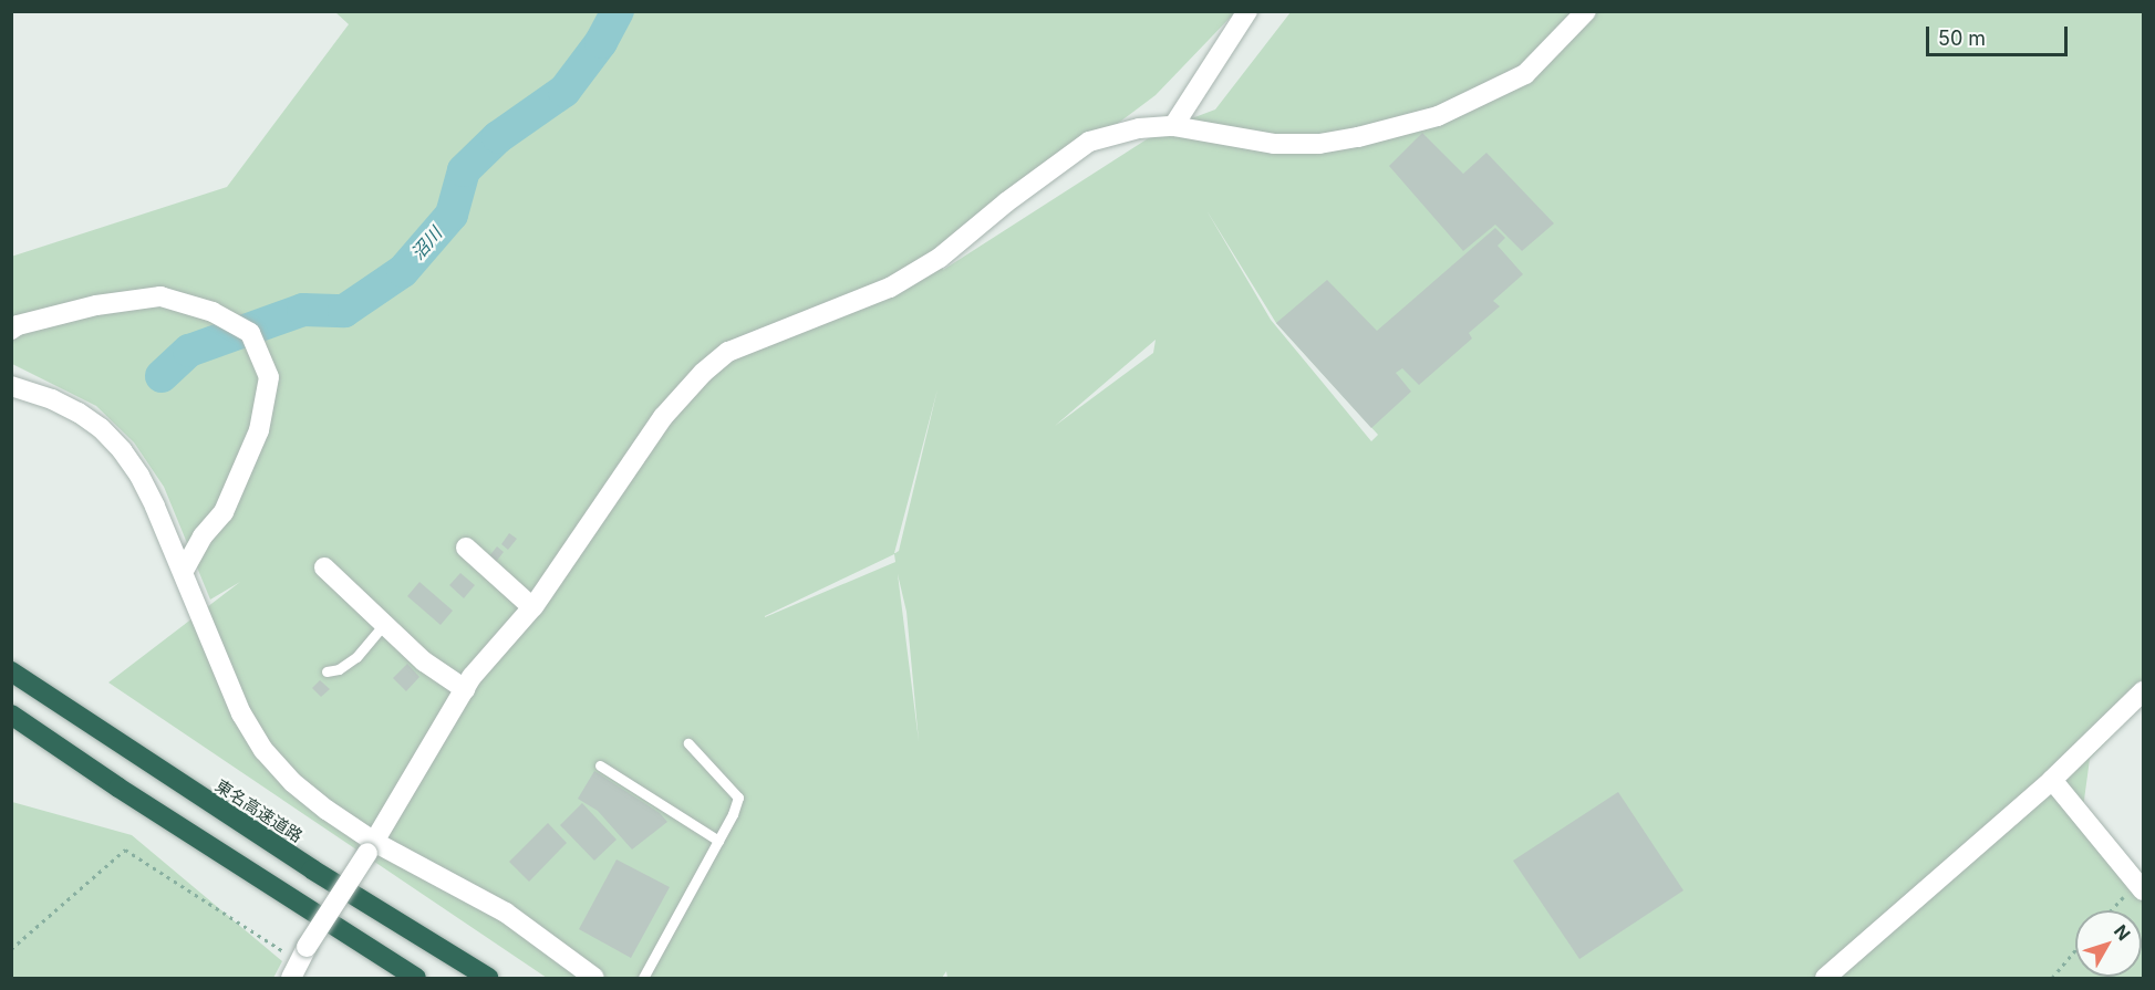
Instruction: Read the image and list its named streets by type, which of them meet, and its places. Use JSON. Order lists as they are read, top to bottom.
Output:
{
  "streets": {
    "highway": ["東名高速道路"]
  },
  "water": ["沼川"],
  "scale_bar": "50 m",
  "north": "top right"
}
